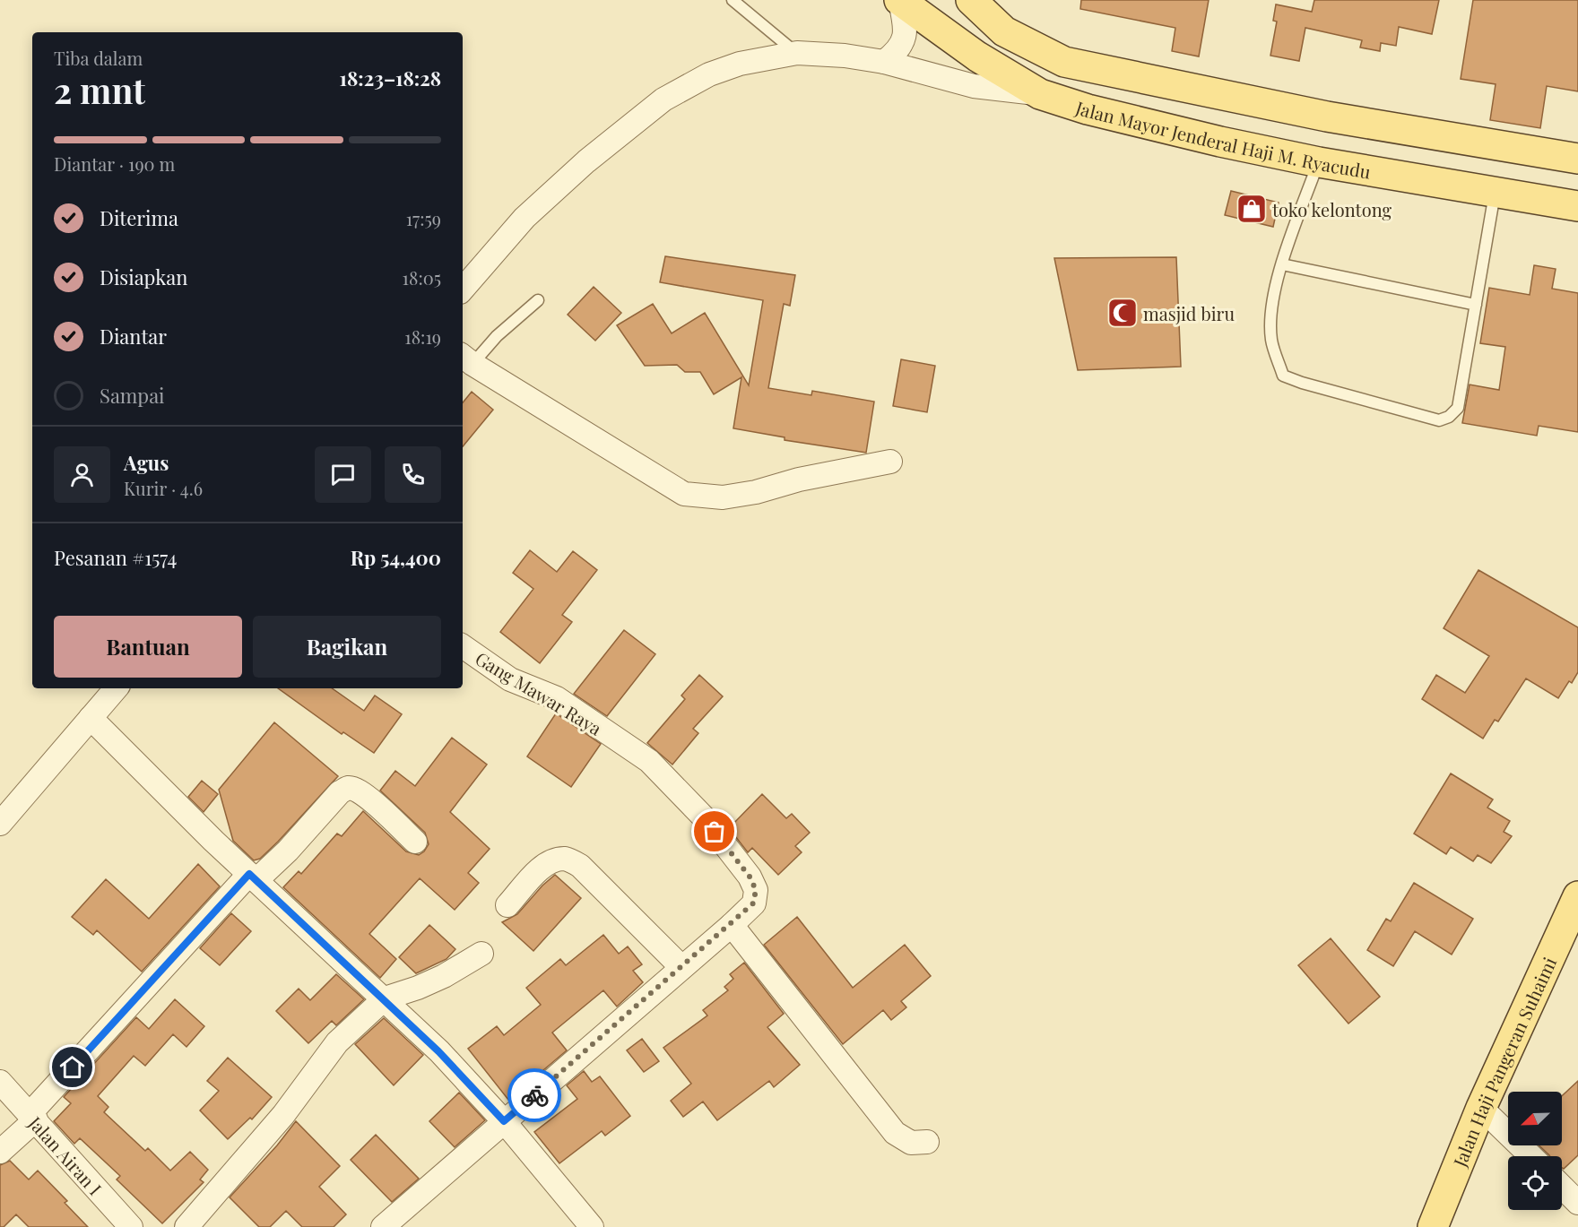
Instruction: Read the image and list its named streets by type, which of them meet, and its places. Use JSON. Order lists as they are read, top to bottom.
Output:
{
  "streets": {
    "main road": ["Jalan Mayor Jenderal Haji M. Ryacudu", "Jalan Haji Pangeran Suhaimi"],
    "street": ["Gang Mawar Raya", "Jalan Airan I"]
  },
  "places": {
    "shop": ["toko kelontong"],
    "mosque": ["masjid biru"]
  },
  "north": "bottom left",
  "page": {
    "heading": ["2 mnt", "Tiba dalam", "18:23–18:28"],
    "panel": [
      "Agus",
      "Kurir · 4.6",
      "Pesanan #1574",
      "Rp 54,400"
    ],
    "bar": "Diantar · 190 m",
    "list": [
      ["Diterima", "17:59"],
      ["Disiapkan", "18:05"],
      ["Diantar", "18:19"],
      "Sampai"
    ],
    "buttons": ["Bantuan", "Bagikan"]
  }
}
